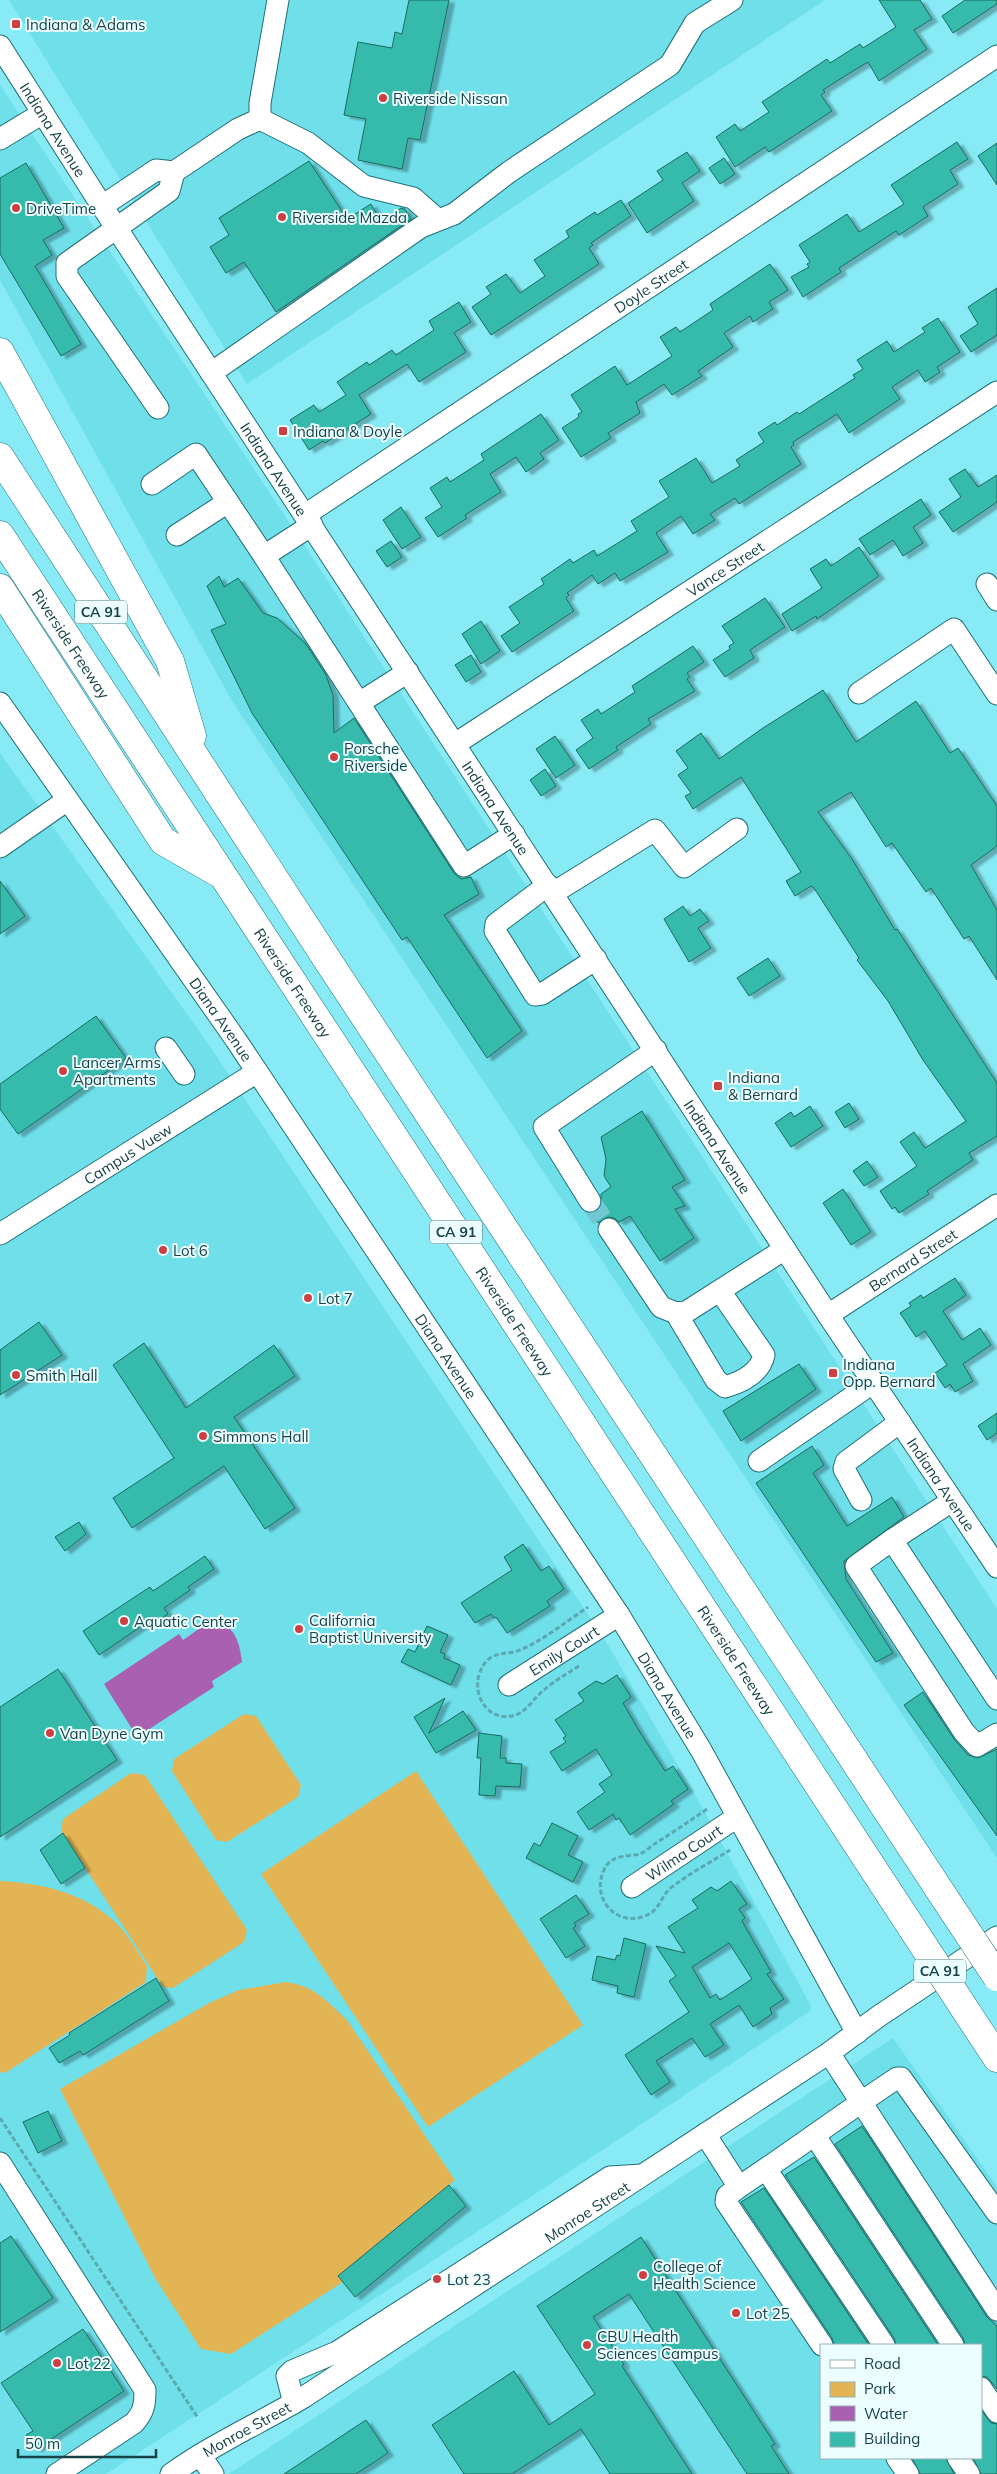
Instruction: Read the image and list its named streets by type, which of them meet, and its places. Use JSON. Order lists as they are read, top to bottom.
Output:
{
  "streets": {
    "highway": ["CA 91", "Riverside Freeway"],
    "street": [
      "Indiana Avenue",
      "Doyle Street",
      "Vance Street",
      "Diana Avenue",
      "Campus Vuew",
      "Bernard Street",
      "Emily Court",
      "Wilma Court",
      "Monroe Street"
    ]
  },
  "crossings": [
    ["Indiana Avenue", "Doyle Street"],
    ["Indiana Avenue", "Vance Street"],
    ["Indiana Avenue", "Bernard Street"],
    ["Diana Avenue", "Campus Vuew"],
    ["Diana Avenue", "Emily Court"],
    ["Diana Avenue", "Wilma Court"],
    ["Diana Avenue", "Monroe Street"]
  ],
  "places": {
    "transit": [
      "Indiana & Adams",
      "Indiana & Doyle",
      "Indiana & Bernard",
      "Indiana Opp. Bernard"
    ],
    "other": [
      "Riverside Nissan",
      "DriveTime",
      "Riverside Mazda",
      "Porsche Riverside",
      "Lancer Arms Apartments",
      "Lot 6",
      "Lot 7",
      "Smith Hall",
      "Simmons Hall",
      "Aquatic Center",
      "California Baptist University",
      "Van Dyne Gym",
      "College of Health Science",
      "Lot 23",
      "Lot 25",
      "CBU Health Sciences Campus",
      "Lot 22"
    ]
  },
  "legend": [
    "Road",
    "Park",
    "Water",
    "Building"
  ],
  "scale_bar": "50 m"
}
